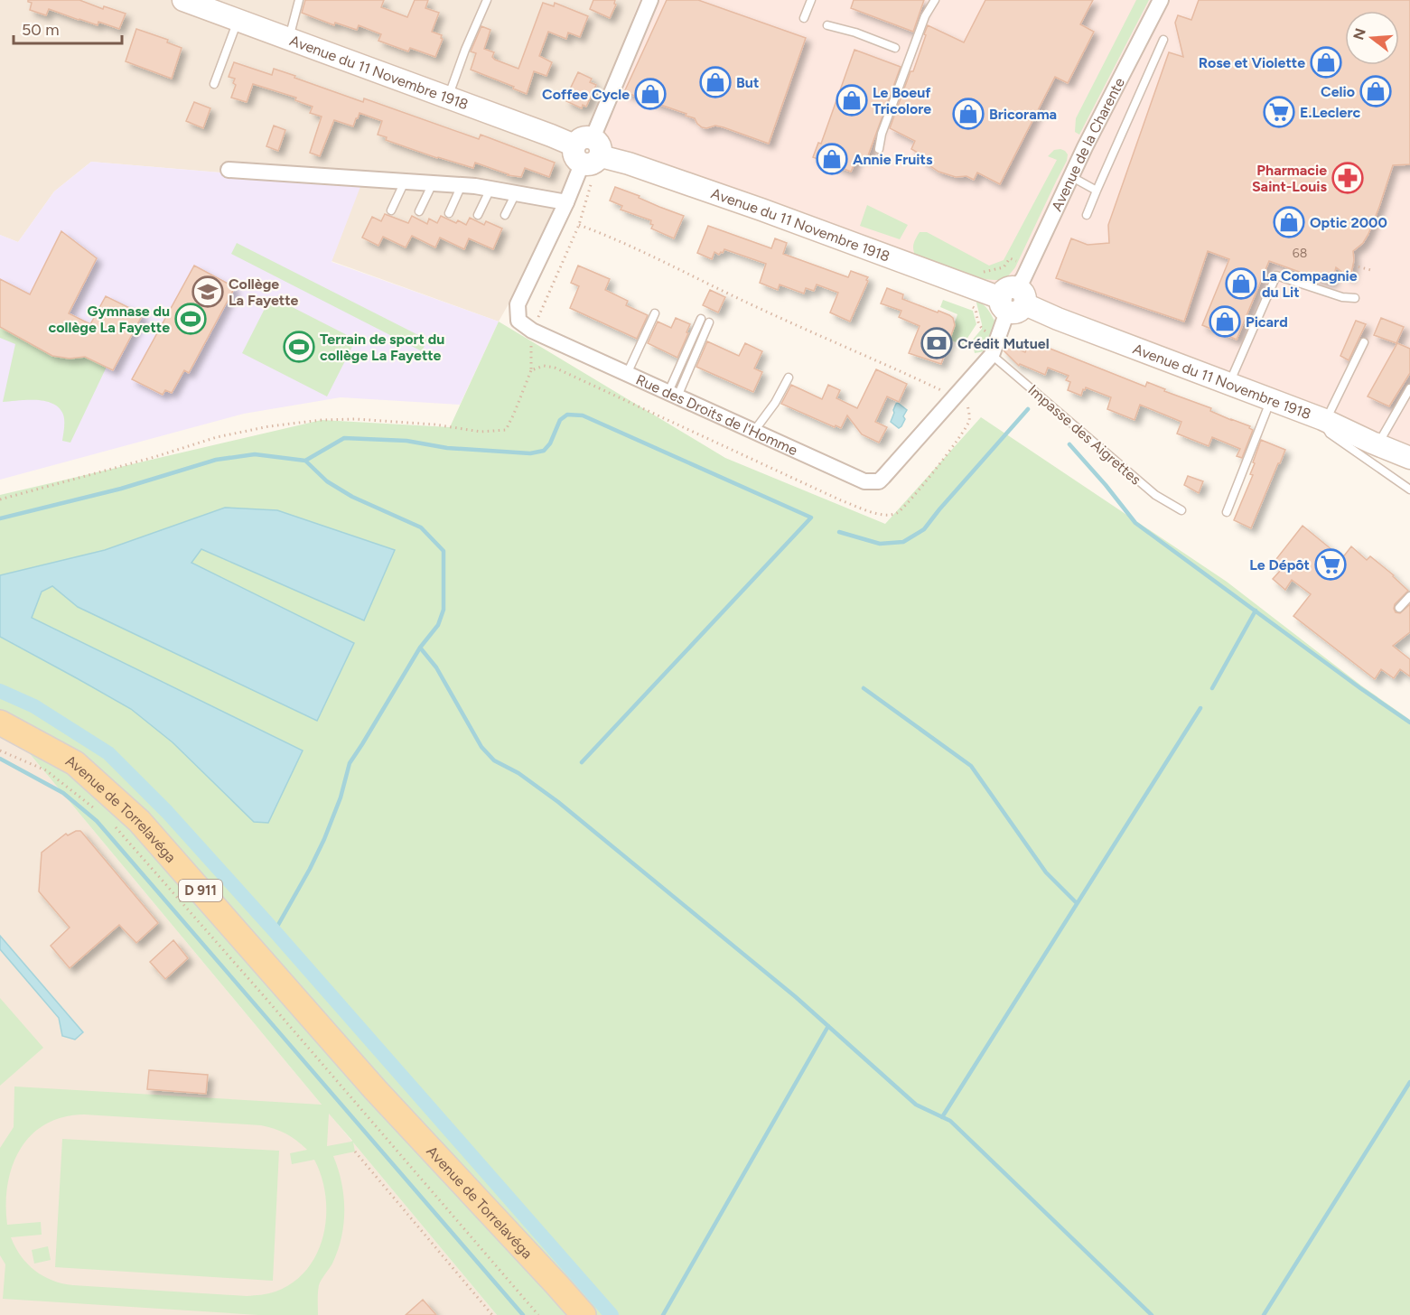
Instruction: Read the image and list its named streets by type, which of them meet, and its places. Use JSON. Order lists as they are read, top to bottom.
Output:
{
  "streets": {
    "main road": ["Avenue du 11 Novembre 1918", "Avenue de Torrelavéga", "D 911"],
    "street": ["Avenue de la Charente", "Rue des Droits de l'Homme"],
    "lane": ["Impasse des Aigrettes"]
  },
  "crossings": [
    ["Avenue du 11 Novembre 1918", "Avenue de la Charente"],
    ["Avenue du 11 Novembre 1918", "Rue des Droits de l'Homme"],
    ["Avenue de la Charente", "Rue des Droits de l'Homme"],
    ["Rue des Droits de l'Homme", "Impasse des Aigrettes"]
  ],
  "places": {
    "shop": [
      "Rose et Violette",
      "But",
      "Celio",
      "Coffee Cycle",
      "Le Boeuf Tricolore",
      "Bricorama",
      "Annie Fruits",
      "Optic 2000",
      "La Compagnie du Lit",
      "Picard"
    ],
    "supermarket": ["E.Leclerc", "Le Dépôt"],
    "pharmacy": ["Pharmacie Saint-Louis"],
    "school or university": ["Collège La Fayette"],
    "sports": ["Gymnase du collège La Fayette", "Terrain de sport du collège La Fayette"],
    "bank": ["Crédit Mutuel"]
  },
  "house_numbers": ["68"],
  "scale_bar": "50 m",
  "north": "left"
}
